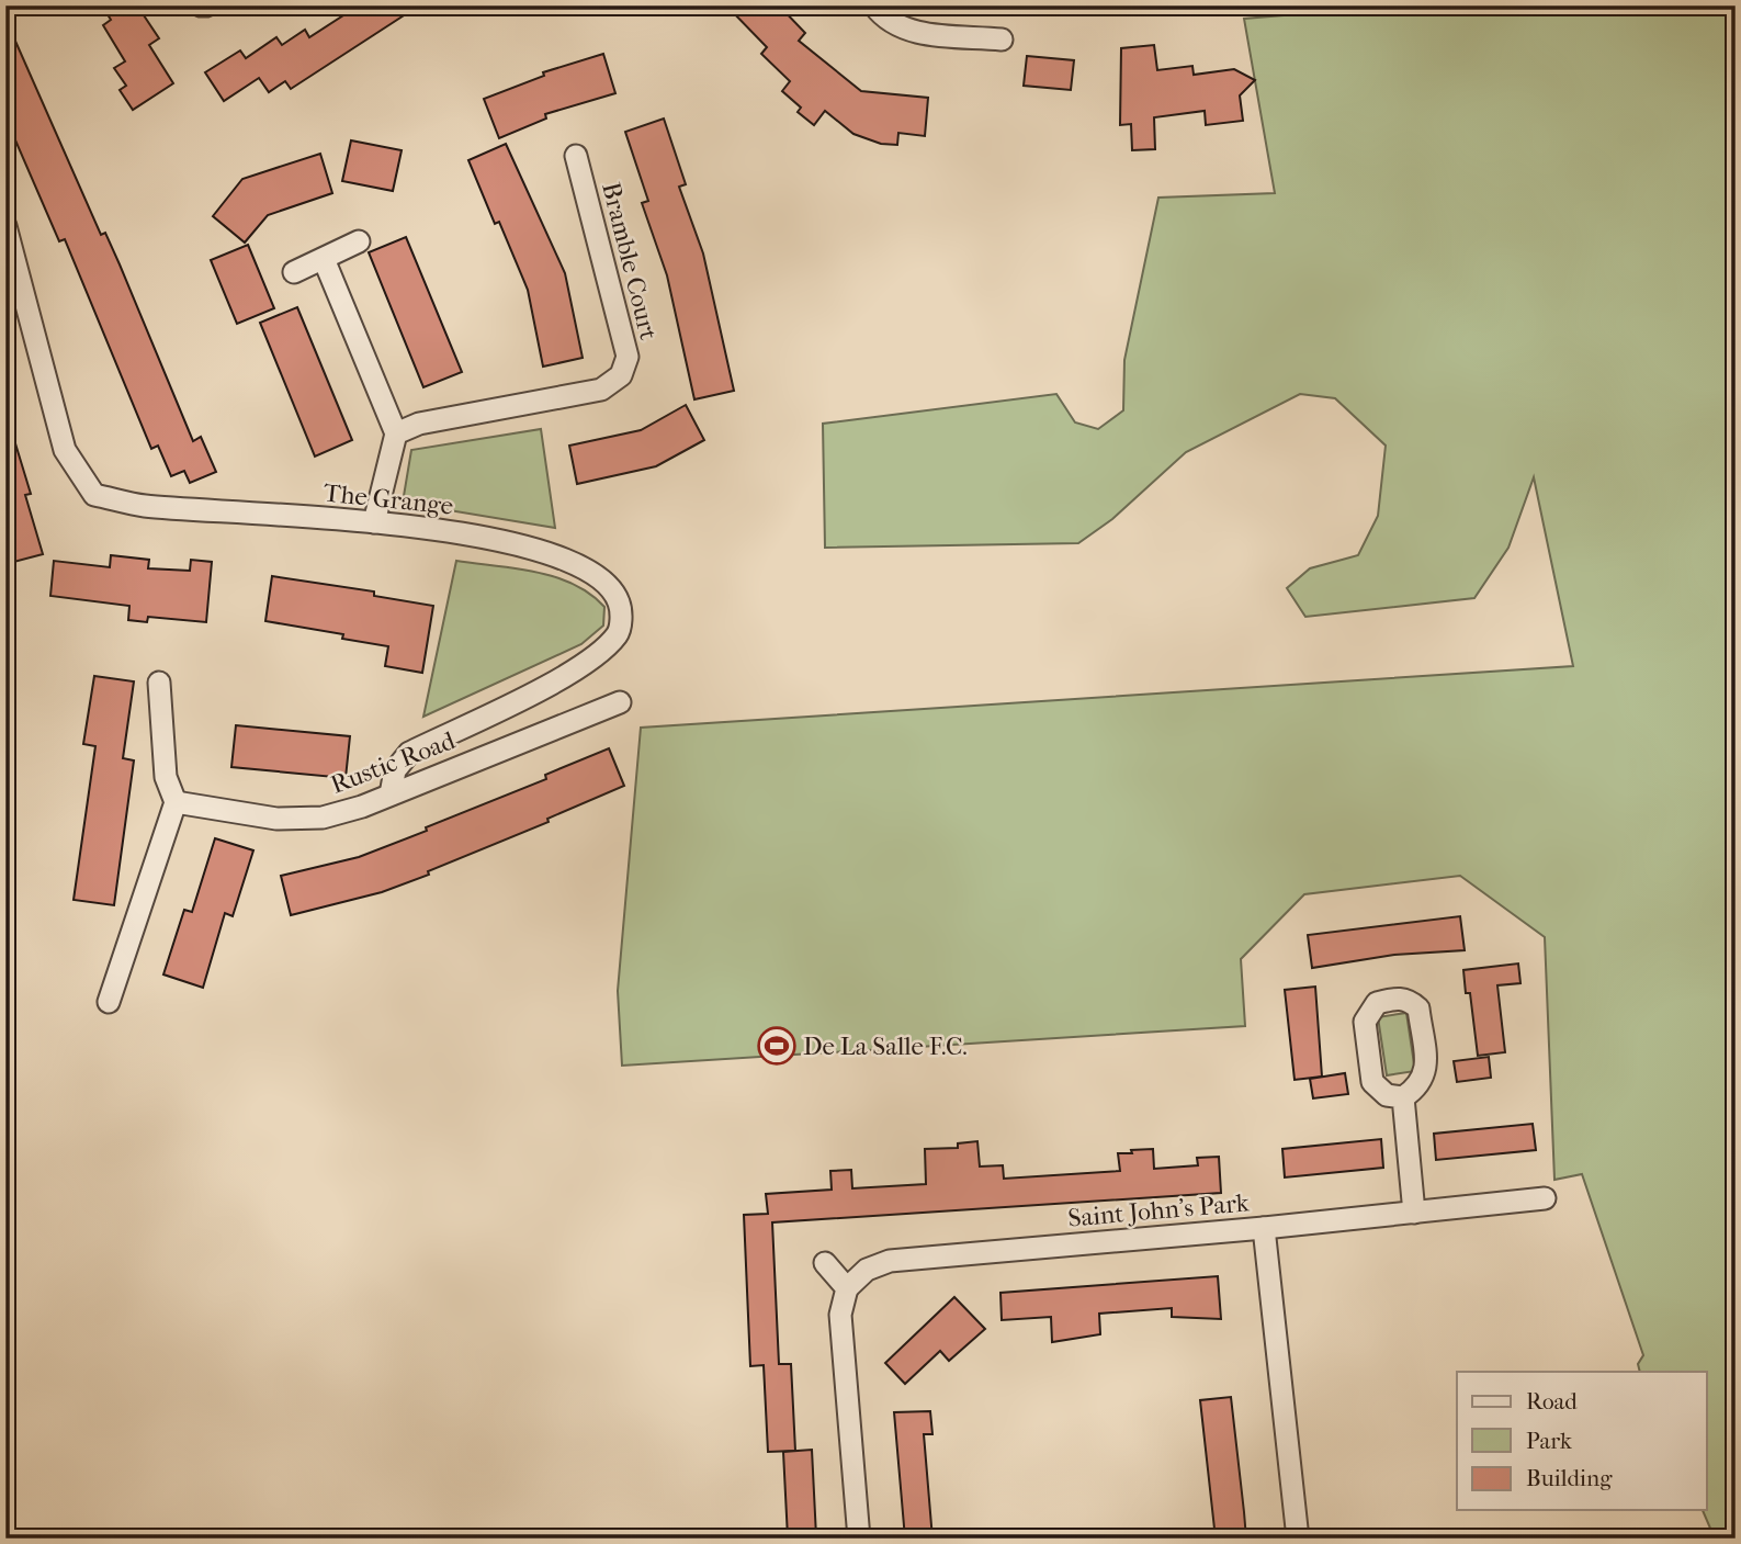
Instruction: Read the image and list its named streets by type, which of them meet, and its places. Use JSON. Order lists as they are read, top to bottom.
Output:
{
  "streets": {
    "street": [
      "Bramble Court",
      "The Grange",
      "Rustic Road",
      "Saint John's Park"
    ]
  },
  "crossings": [
    ["The Grange", "Rustic Road"]
  ],
  "places": {
    "sports": ["De La Salle F.C."]
  },
  "legend": ["Road", "Park", "Building"]
}
